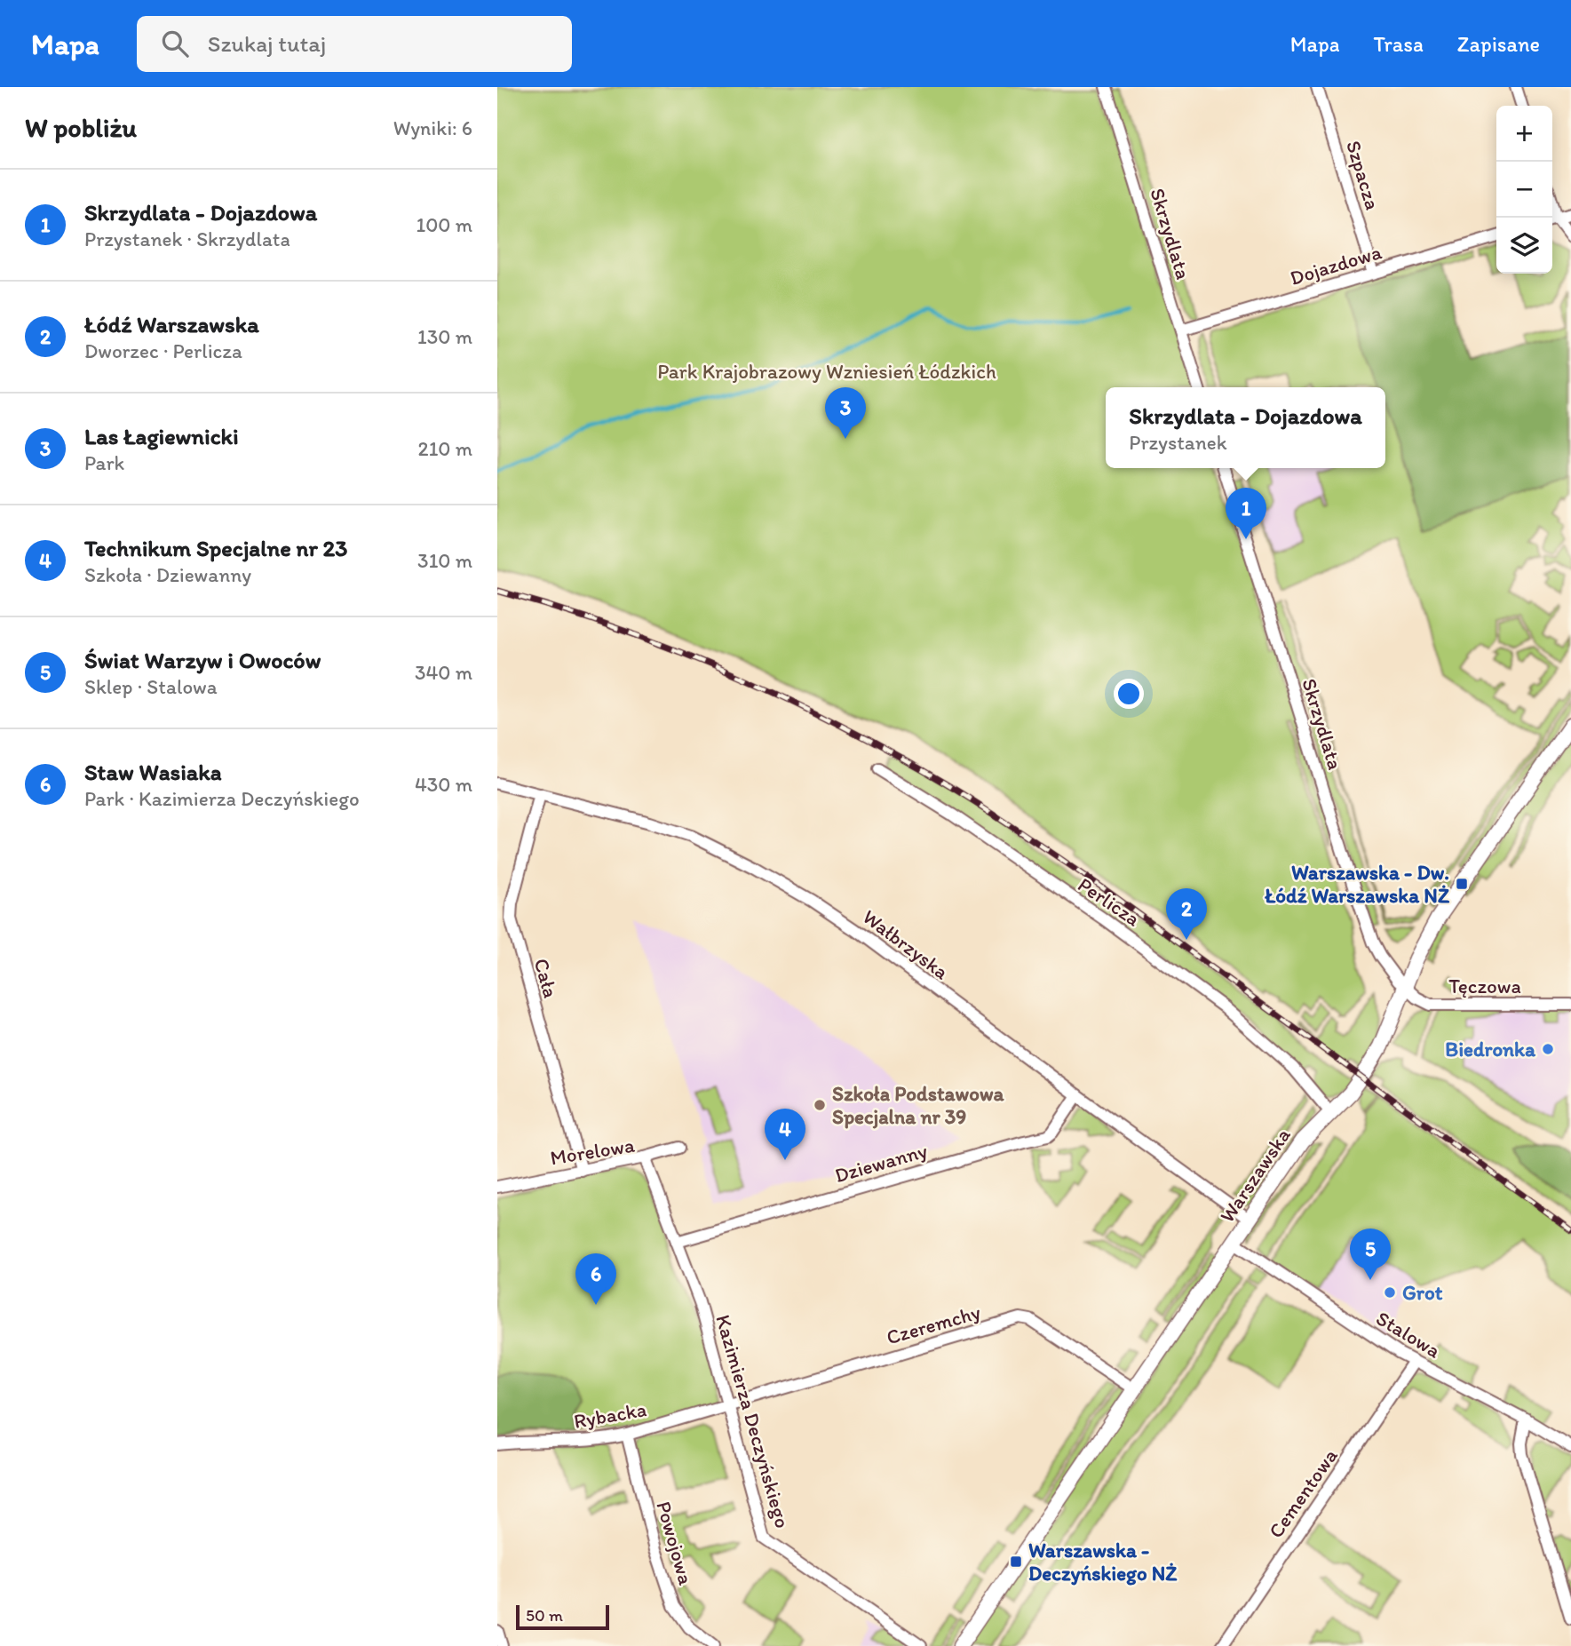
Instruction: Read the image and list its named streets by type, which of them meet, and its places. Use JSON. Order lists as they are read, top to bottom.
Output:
{
  "streets": {
    "street": [
      "Szpacza",
      "Skrzydlata",
      "Dojazdowa",
      "Perlicza",
      "Wałbrzyska",
      "Cała",
      "Tęczowa",
      "Morelowa",
      "Dziewanny",
      "Warszawska",
      "Czeremchy",
      "Stalowa",
      "Rybacka",
      "Kazimierza Deczyńskiego",
      "Cementowa",
      "Powojowa"
    ]
  },
  "crossings": [
    ["Szpacza", "Dojazdowa"],
    ["Skrzydlata", "Dojazdowa"],
    ["Skrzydlata", "Tęczowa"],
    ["Skrzydlata", "Warszawska"],
    ["Perlicza", "Warszawska"],
    ["Wałbrzyska", "Cała"],
    ["Wałbrzyska", "Dziewanny"],
    ["Wałbrzyska", "Warszawska"],
    ["Cała", "Morelowa"],
    ["Tęczowa", "Warszawska"],
    ["Morelowa", "Dziewanny"],
    ["Morelowa", "Kazimierza Deczyńskiego"],
    ["Dziewanny", "Kazimierza Deczyńskiego"],
    ["Warszawska", "Czeremchy"],
    ["Warszawska", "Stalowa"],
    ["Czeremchy", "Rybacka"],
    ["Czeremchy", "Kazimierza Deczyńskiego"],
    ["Stalowa", "Cementowa"],
    ["Rybacka", "Kazimierza Deczyńskiego"],
    ["Rybacka", "Powojowa"]
  ],
  "parks": ["Park Krajobrazowy Wzniesień Łódzkich"],
  "places": {
    "transit": ["Warszawska - Dw. Łódź Warszawska NŻ", "Warszawska - Deczyńskiego NŻ"],
    "other": ["Biedronka", "Szkoła Podstawowa Specjalna nr 39", "Grot"]
  },
  "scale_bar": "50 m",
  "page": {
    "header": "Mapa",
    "search": "Szukaj tutaj",
    "nav": ["Mapa", "Trasa", "Zapisane"],
    "heading": ["W pobliżu", "Wyniki: 6"],
    "map_buttons": ["+", "−"],
    "list": [
      {
        "mark": "1",
        "name": "Skrzydlata - Dojazdowa",
        "note": "Przystanek · Skrzydlata",
        "value": "100 m"
      },
      {
        "mark": "2",
        "name": "Łódź Warszawska",
        "note": "Dworzec · Perlicza",
        "value": "130 m"
      },
      {
        "mark": "3",
        "name": "Las Łagiewnicki",
        "note": "Park",
        "value": "210 m"
      },
      {
        "mark": "4",
        "name": "Technikum Specjalne nr 23",
        "note": "Szkoła · Dziewanny",
        "value": "310 m"
      },
      {
        "mark": "5",
        "name": "Świat Warzyw i Owoców",
        "note": "Sklep · Stalowa",
        "value": "340 m"
      },
      {
        "mark": "6",
        "name": "Staw Wasiaka",
        "note": "Park · Kazimierza Deczyńskiego",
        "value": "430 m"
      }
    ],
    "popup": ["Skrzydlata - Dojazdowa", "Przystanek"],
    "pins": [
      "3",
      "1",
      "2",
      "4",
      "5",
      "6"
    ],
    "scale": "50 m"
  }
}
